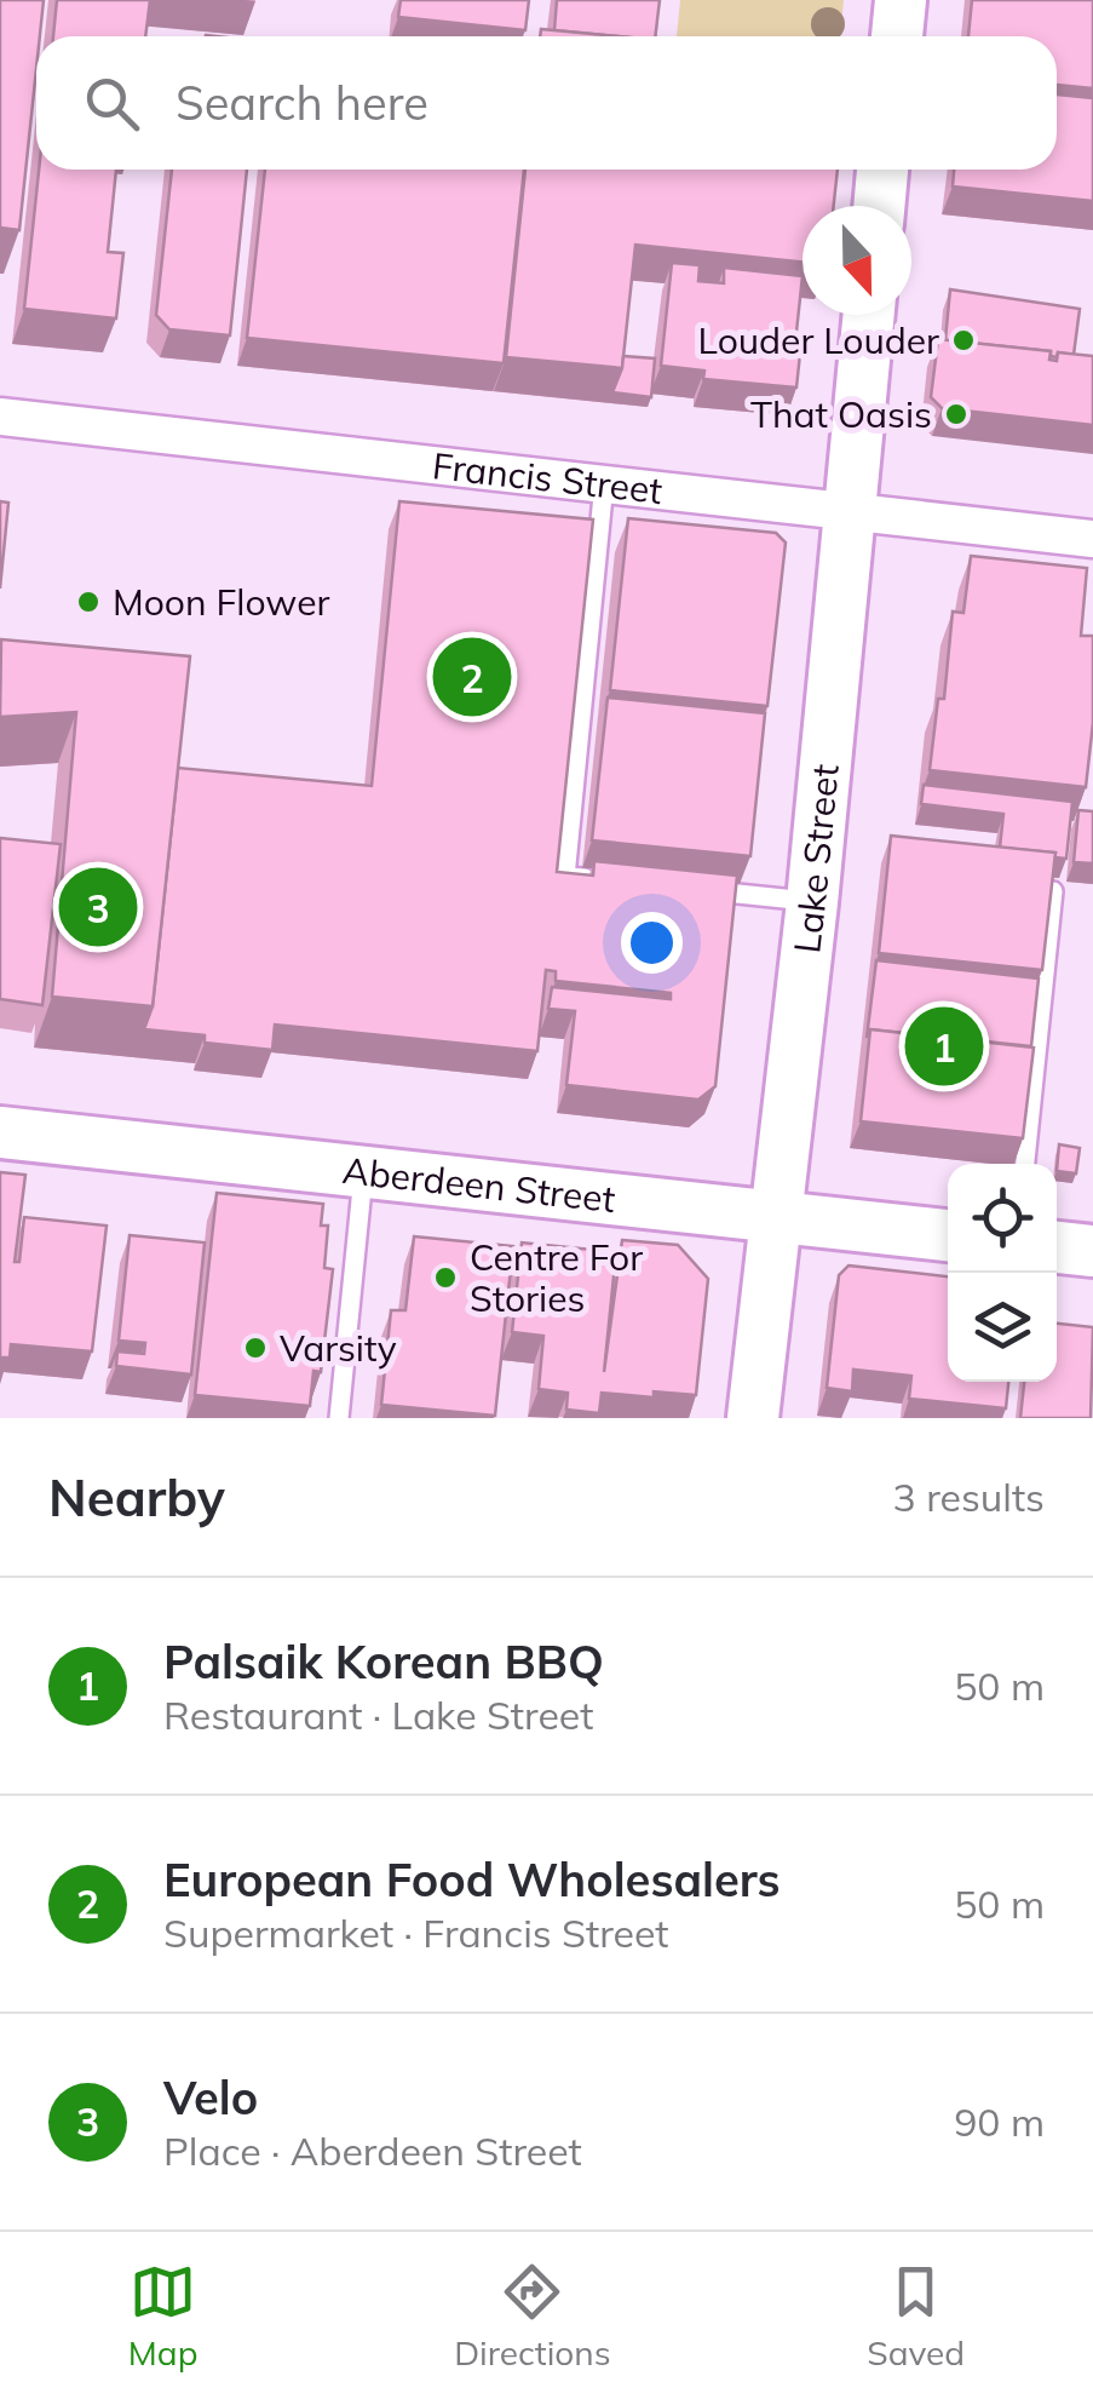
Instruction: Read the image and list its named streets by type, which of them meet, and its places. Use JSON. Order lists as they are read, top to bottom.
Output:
{
  "streets": {
    "street": ["Francis Street", "Lake Street", "Aberdeen Street"]
  },
  "crossings": [
    ["Francis Street", "Lake Street"],
    ["Lake Street", "Aberdeen Street"]
  ],
  "places": [
    "Louder Louder",
    "That Oasis",
    "Moon Flower",
    "Centre For Stories",
    "Varsity"
  ],
  "north": "bottom",
  "page": {
    "search": "Search here",
    "pins": ["2", "3", "1"],
    "heading": ["Nearby", "3 results"],
    "list": [
      {
        "mark": "1",
        "name": "Palsaik Korean BBQ",
        "note": "Restaurant · Lake Street",
        "value": "50 m"
      },
      {
        "mark": "2",
        "name": "European Food Wholesalers",
        "note": "Supermarket · Francis Street",
        "value": "50 m"
      },
      {
        "mark": "3",
        "name": "Velo",
        "note": "Place · Aberdeen Street",
        "value": "90 m"
      }
    ],
    "nav": ["Map", "Directions", "Saved"]
  }
}
